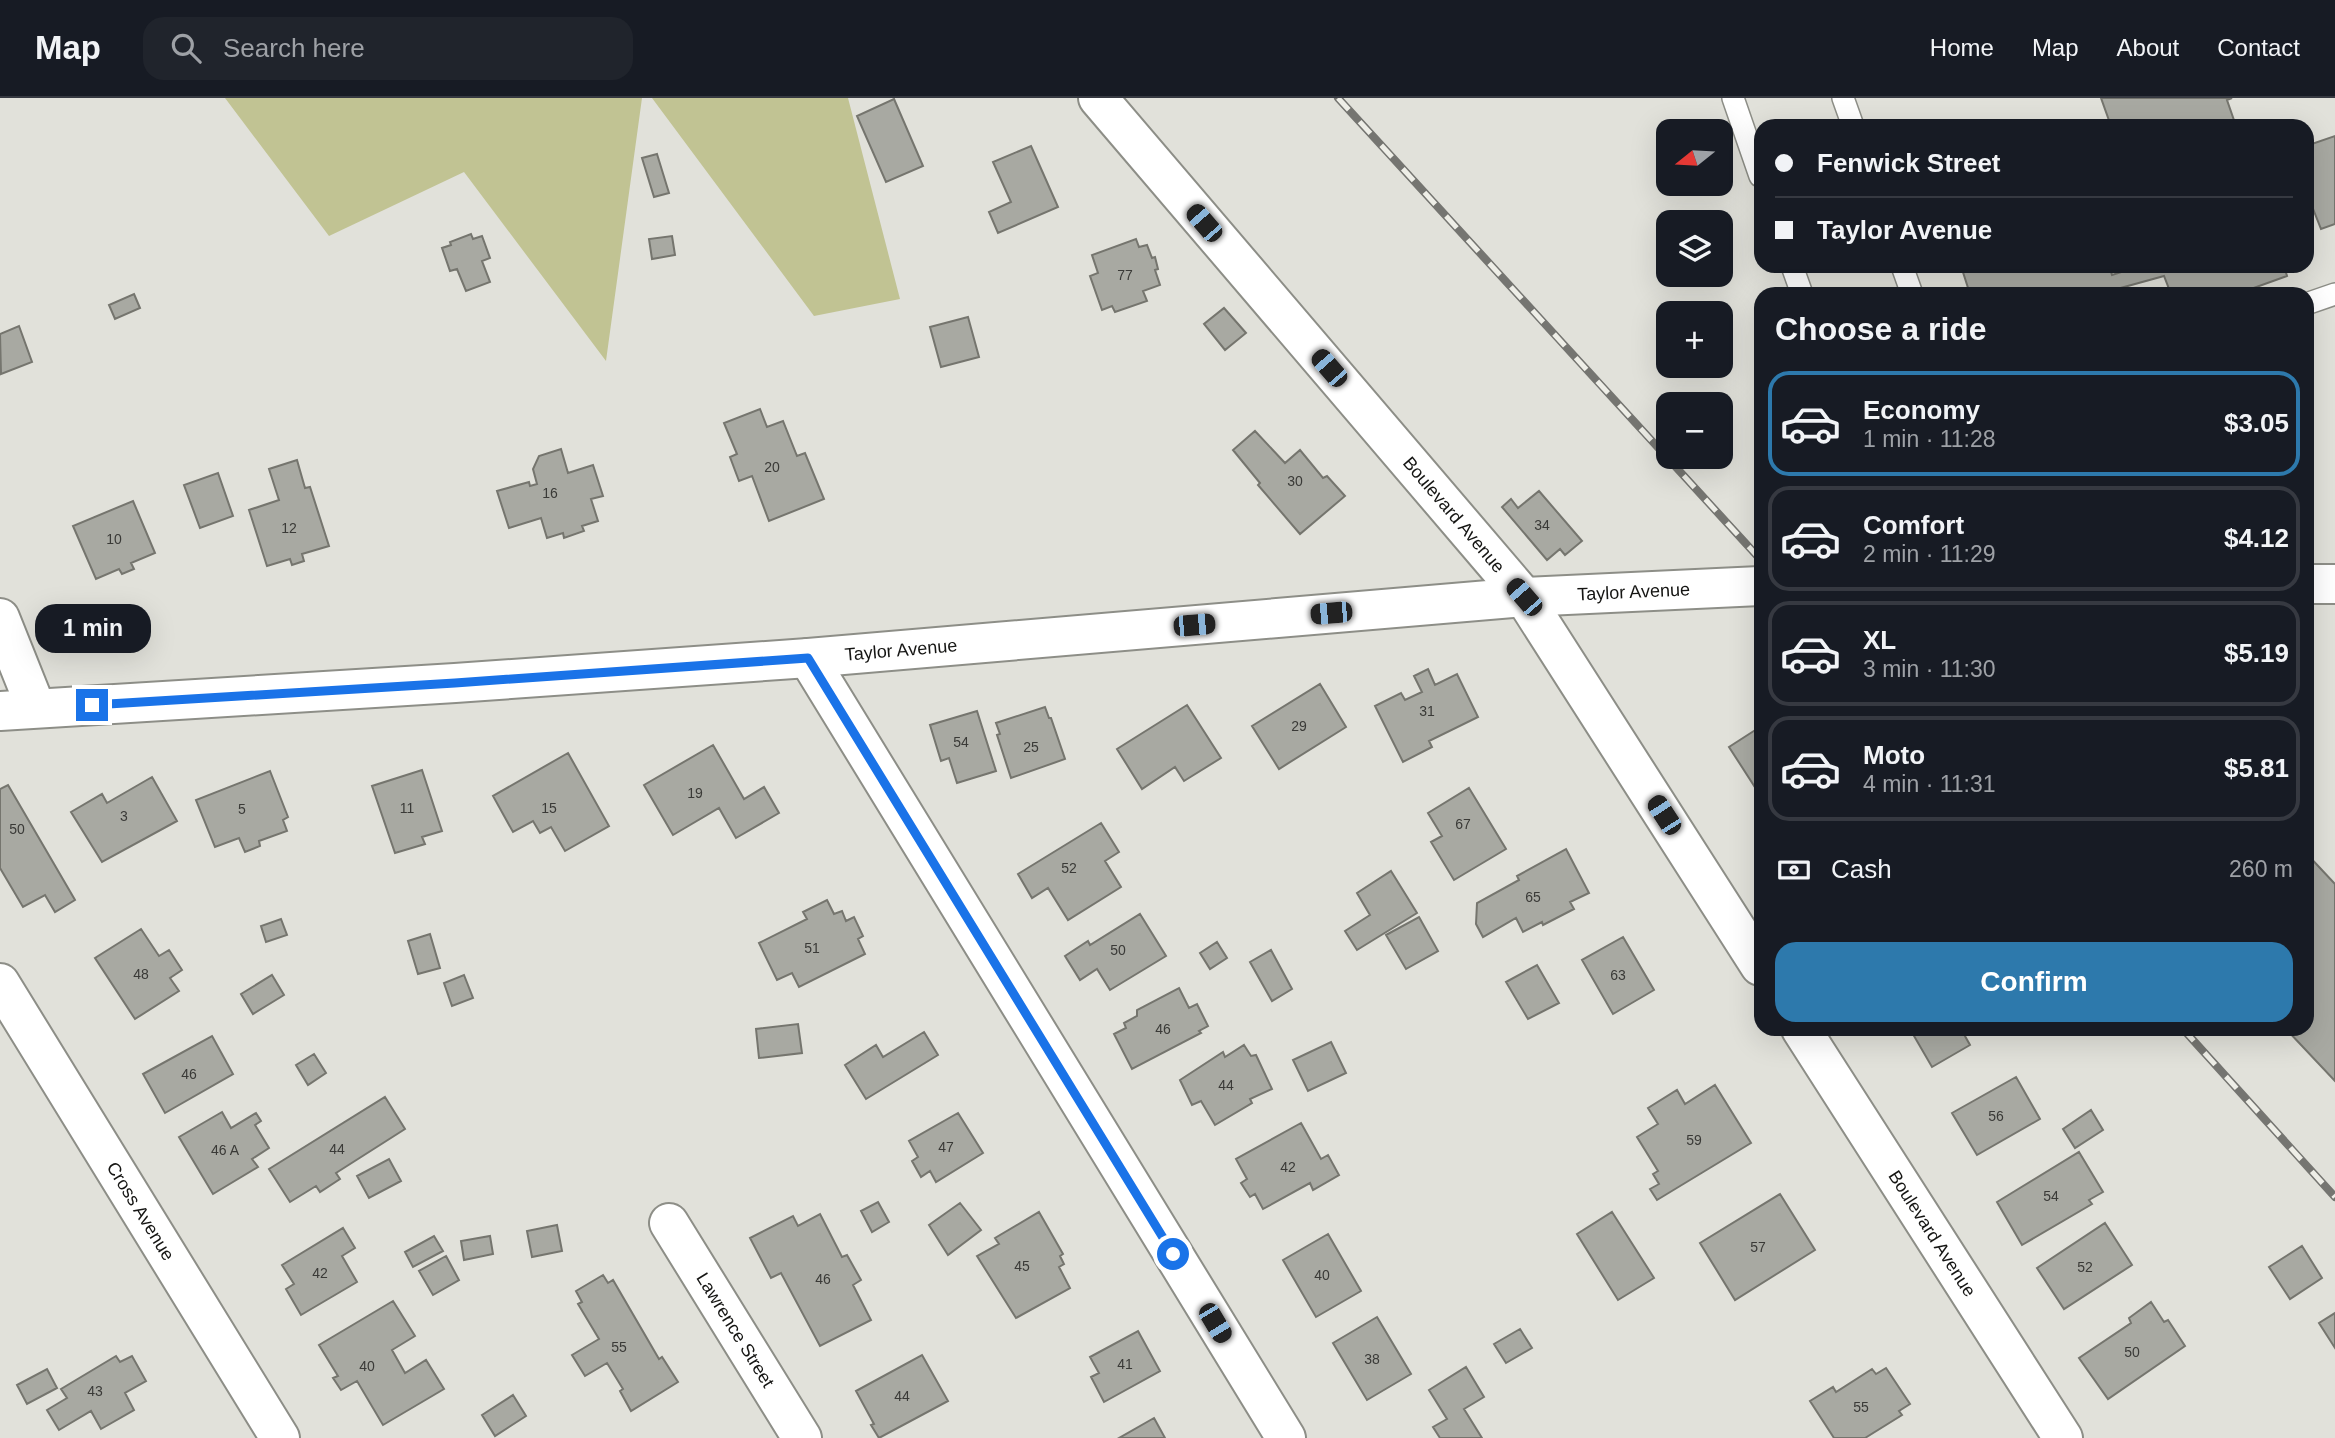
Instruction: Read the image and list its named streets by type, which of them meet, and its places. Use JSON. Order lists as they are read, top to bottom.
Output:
{
  "streets": {
    "street": [
      "Boulevard Avenue",
      "Taylor Avenue",
      "Cross Avenue",
      "Lawrence Street"
    ]
  },
  "crossings": [
    ["Boulevard Avenue", "Taylor Avenue"]
  ],
  "house_numbers": [
    "77",
    "20",
    "30",
    "16",
    "34",
    "12",
    "10",
    "31",
    "29",
    "54",
    "25",
    "19",
    "11",
    "15",
    "5",
    "3",
    "67",
    "50",
    "52",
    "65",
    "51",
    "50",
    "48",
    "63",
    "46",
    "46",
    "44",
    "56",
    "59",
    "47",
    "44",
    "46 A",
    "42",
    "54",
    "57",
    "45",
    "52",
    "42",
    "40",
    "46",
    "55",
    "50",
    "38",
    "41",
    "40",
    "43",
    "44",
    "55"
  ],
  "north": "left",
  "page": {
    "header": "Map",
    "search": "Search here",
    "nav": [
      "Home",
      "Map",
      "About",
      "Contact"
    ],
    "map_buttons": ["+", "−"],
    "banner": ["Fenwick Street", "Taylor Avenue"],
    "heading": "Choose a ride",
    "list": [
      {
        "name": "Economy",
        "note": "1 min · 11:28",
        "value": "$3.05"
      },
      {
        "name": "Comfort",
        "note": "2 min · 11:29",
        "value": "$4.12"
      },
      {
        "name": "XL",
        "note": "3 min · 11:30",
        "value": "$5.19"
      },
      {
        "name": "Moto",
        "note": "4 min · 11:31",
        "value": "$5.81"
      }
    ],
    "bubble": "1 min",
    "pay": ["Cash", "260 m"],
    "buttons": "Confirm"
  }
}
